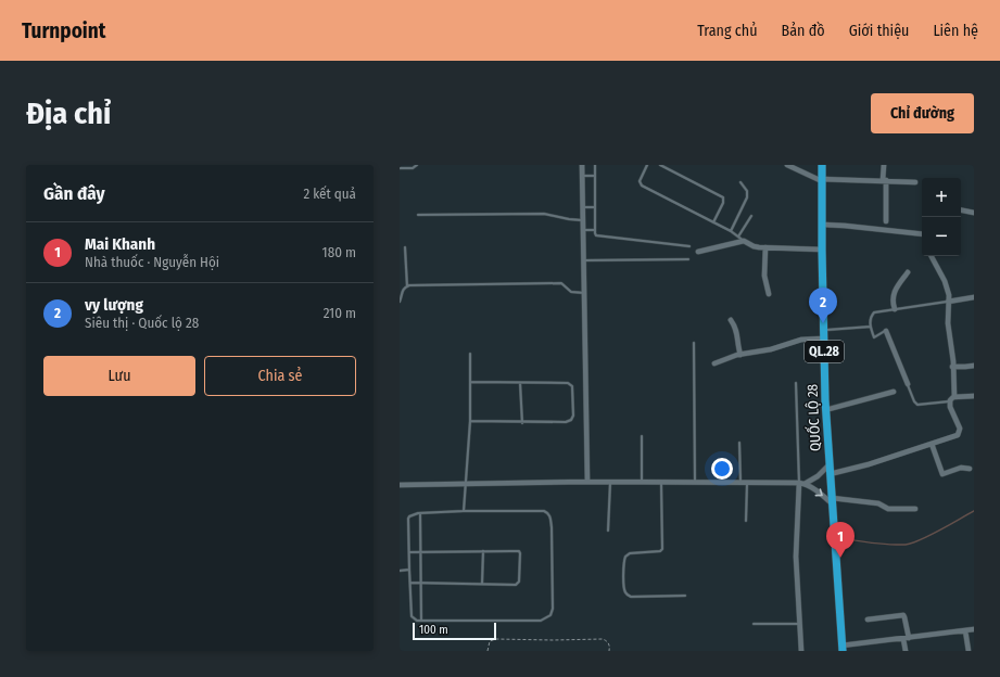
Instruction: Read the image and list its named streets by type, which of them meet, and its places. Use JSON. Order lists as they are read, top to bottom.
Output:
{
  "streets": {
    "highway": ["QL.28", "QUỐC LỘ 28"]
  },
  "scale_bar": "100 m",
  "page": {
    "header": "Turnpoint",
    "nav": [
      "Trang chủ",
      "Bản đồ",
      "Giới thiệu",
      "Liên hệ"
    ],
    "buttons": [
      "Chỉ đường",
      ["Lưu", "Chia sẻ"]
    ],
    "title": "Địa chỉ",
    "heading": ["Gần đây", "2 kết quả"],
    "map_buttons": ["+", "−"],
    "list": [
      {
        "mark": "1",
        "name": "Mai Khanh",
        "note": "Nhà thuốc · Nguyễn Hội",
        "value": "180 m"
      },
      {
        "mark": "2",
        "name": "vy lượng",
        "note": "Siêu thị · Quốc lộ 28",
        "value": "210 m"
      }
    ],
    "pins": ["2", "1"],
    "scale": "100 m"
  }
}
